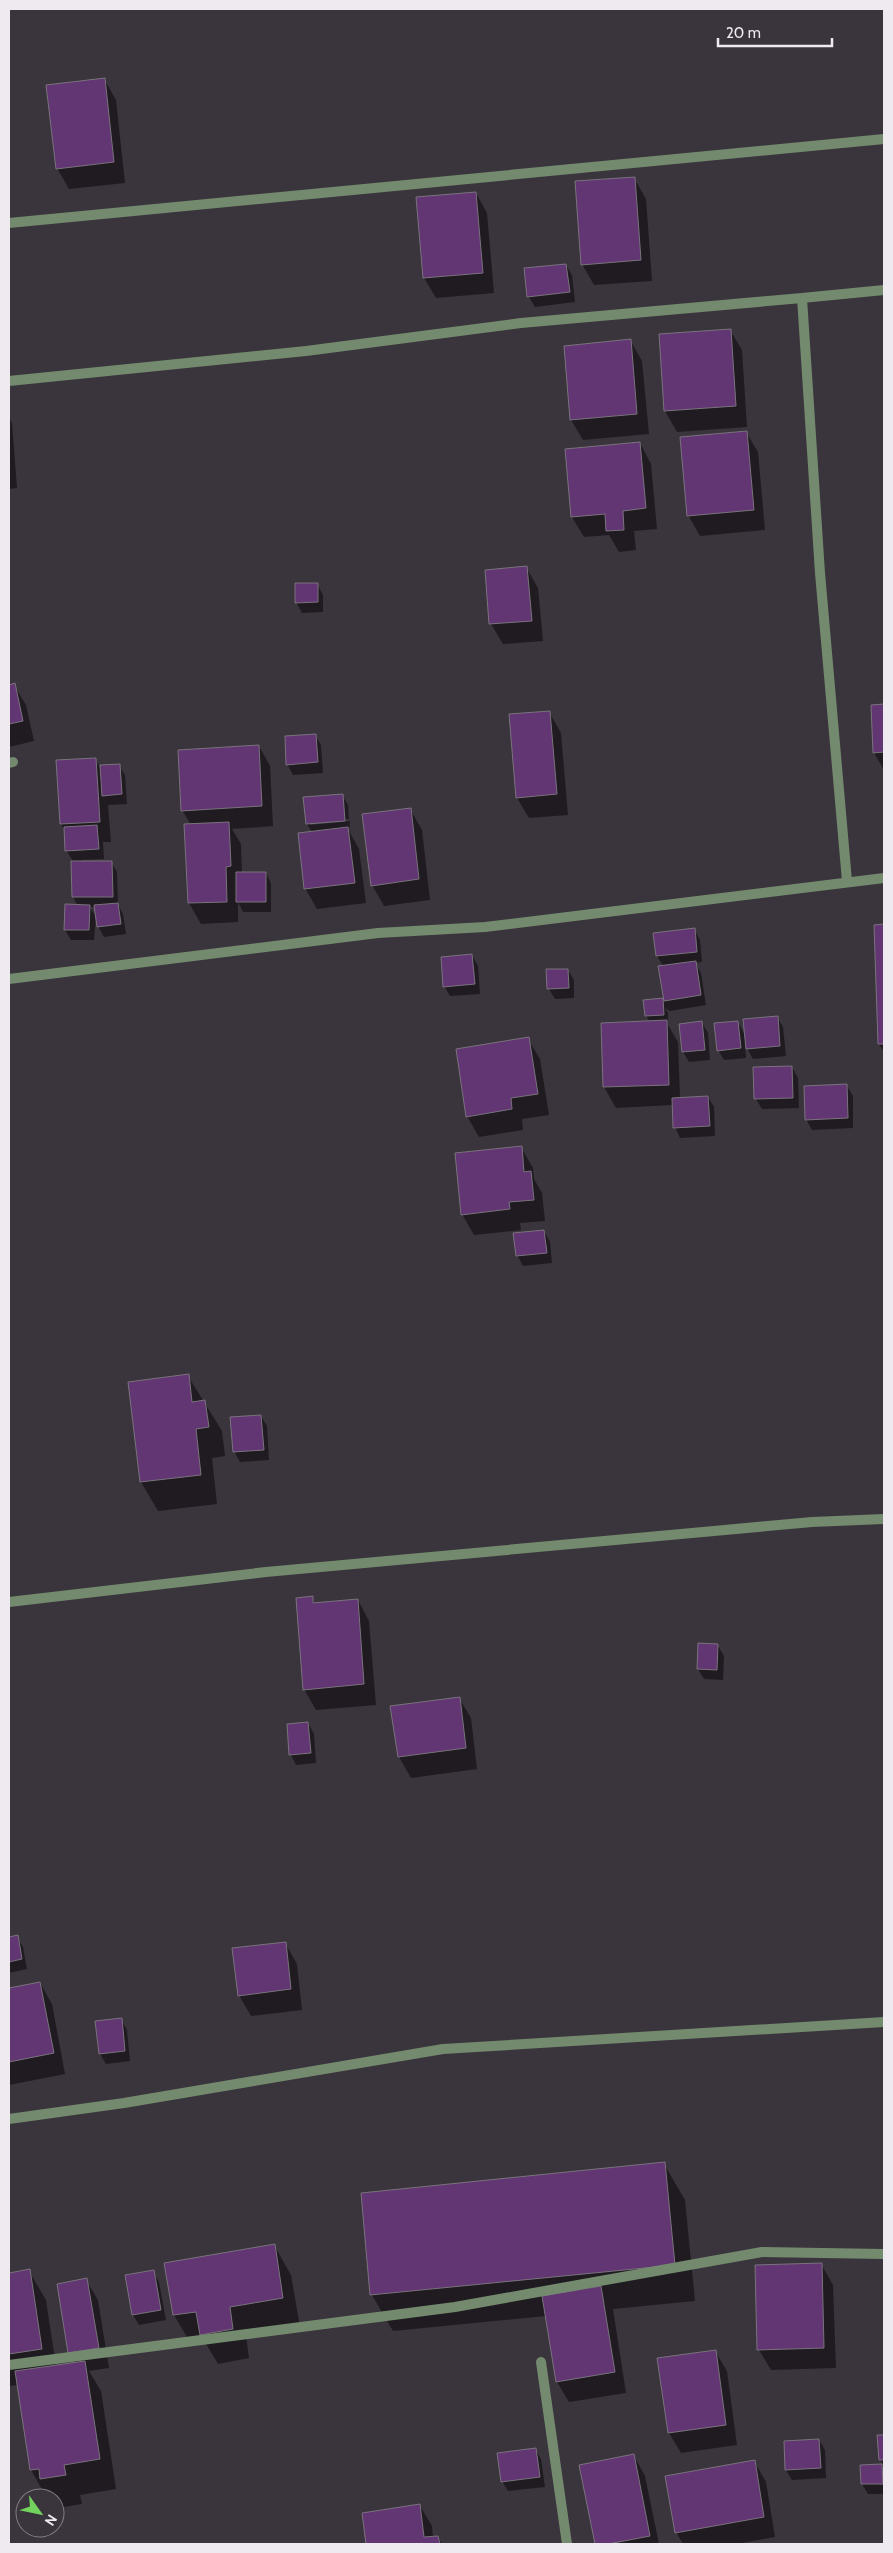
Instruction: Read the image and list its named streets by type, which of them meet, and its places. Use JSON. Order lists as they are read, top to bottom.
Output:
{
  "scale_bar": "20 m",
  "north": "bottom right"
}
